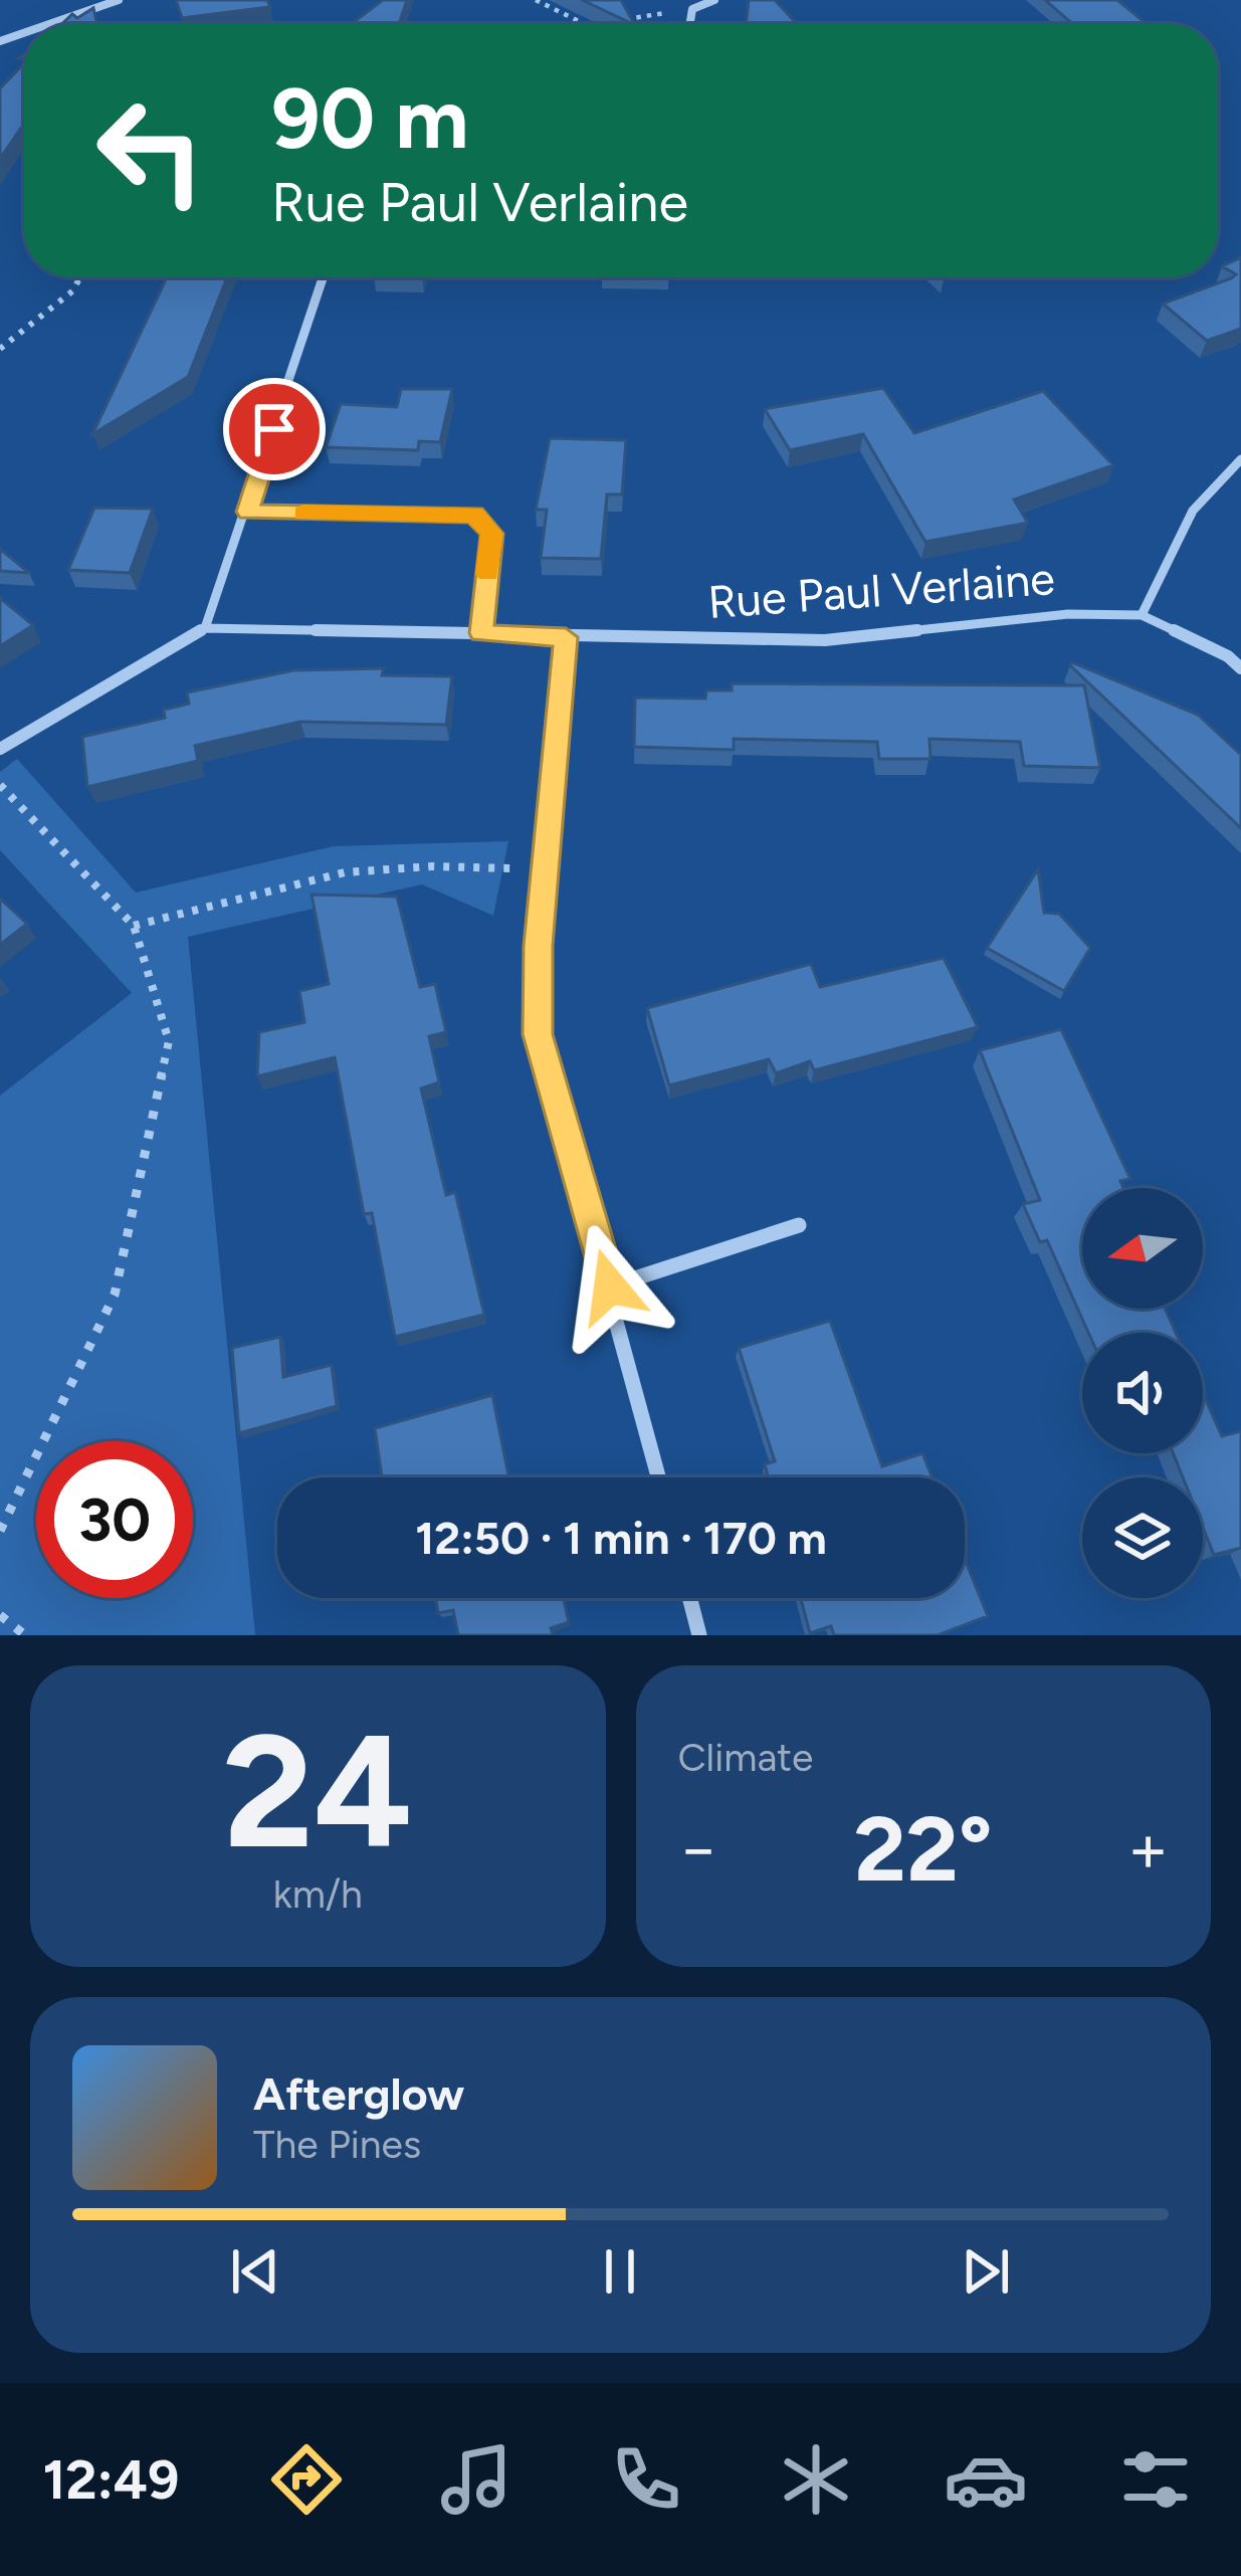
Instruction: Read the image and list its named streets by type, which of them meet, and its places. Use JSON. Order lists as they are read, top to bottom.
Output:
{
  "streets": {
    "street": ["Rue Paul Verlaine"]
  },
  "north": "left",
  "page": {
    "turn": ["90 m", "Rue Paul Verlaine"],
    "limit": "30",
    "trip": "12:50 · 1 min · 170 m",
    "tile": [
      ["24", "km/h"],
      "Climate"
    ],
    "heat": ["−", "22°", "+"],
    "song": ["Afterglow", "The Pines"],
    "tabs": "12:49"
  }
}
